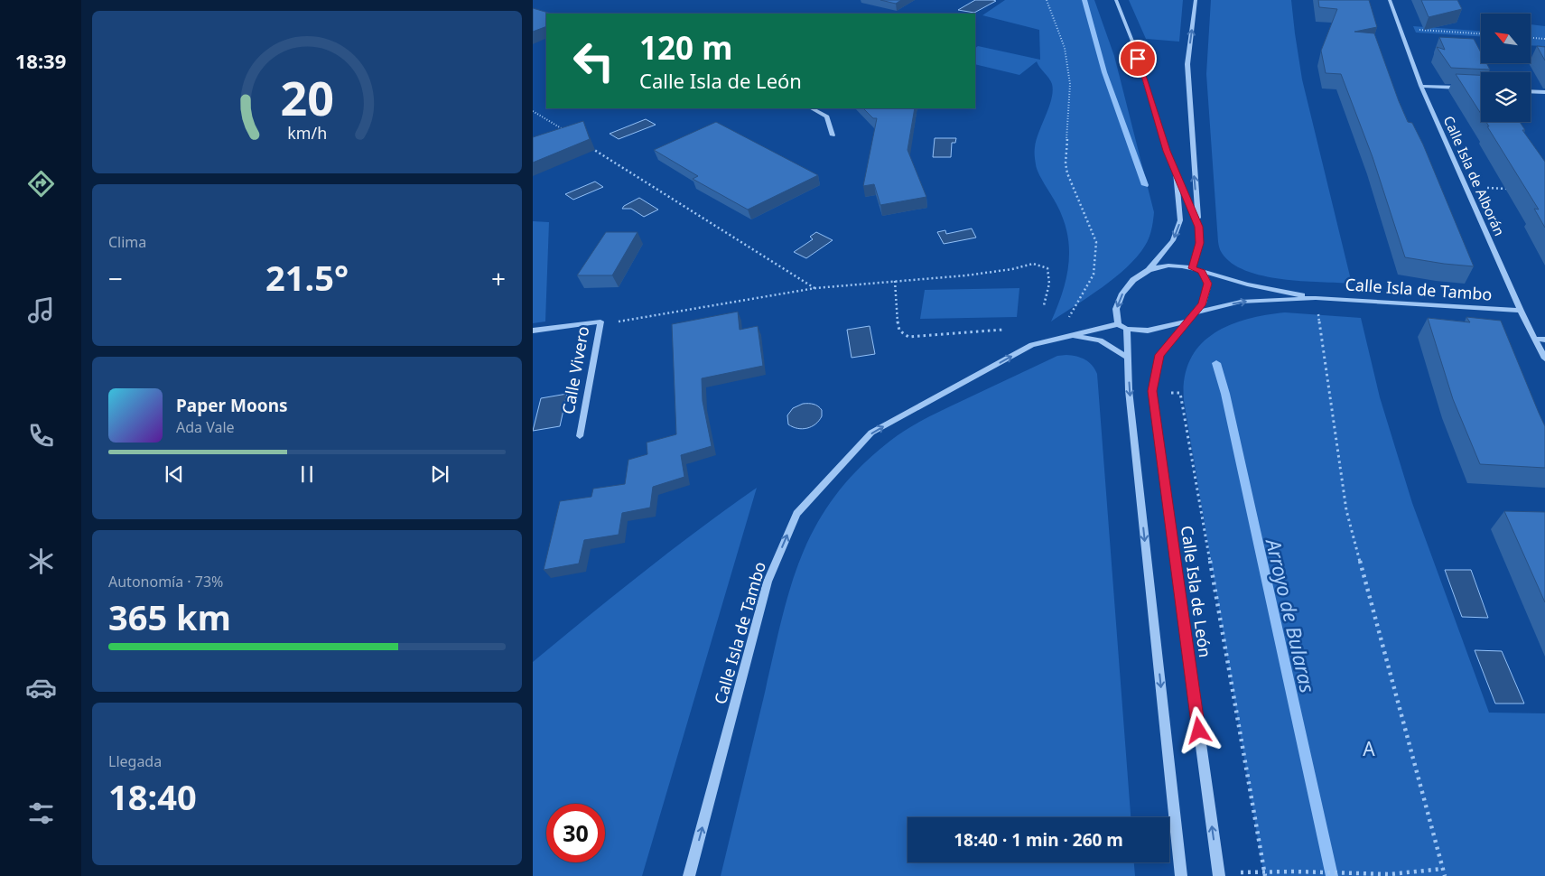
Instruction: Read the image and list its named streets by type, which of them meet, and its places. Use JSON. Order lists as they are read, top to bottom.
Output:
{
  "streets": {
    "street": [
      "Calle Isla de Alborán",
      "Calle Isla de Tambo",
      "Calle Vivero",
      "Calle Isla de León"
    ]
  },
  "crossings": [
    ["Calle Isla de Alborán", "Calle Isla de Tambo"],
    ["Calle Isla de Tambo", "Calle Isla de León"]
  ],
  "one_way": ["Calle Isla de Tambo"],
  "water": ["Arroyo de Bularas"],
  "parks": ["A"],
  "north": "top left",
  "page": {
    "tabs": "18:39",
    "turn": ["120 m", "Calle Isla de León"],
    "tile": [
      "Clima",
      ["Autonomía · 73%", "365 km"],
      ["Llegada", "18:40"]
    ],
    "heat": ["−", "21.5°", "+"],
    "song": ["Paper Moons", "Ada Vale"],
    "limit": "30",
    "trip": "18:40 · 1 min · 260 m",
    "gauge": ["20", "km/h"]
  }
}
